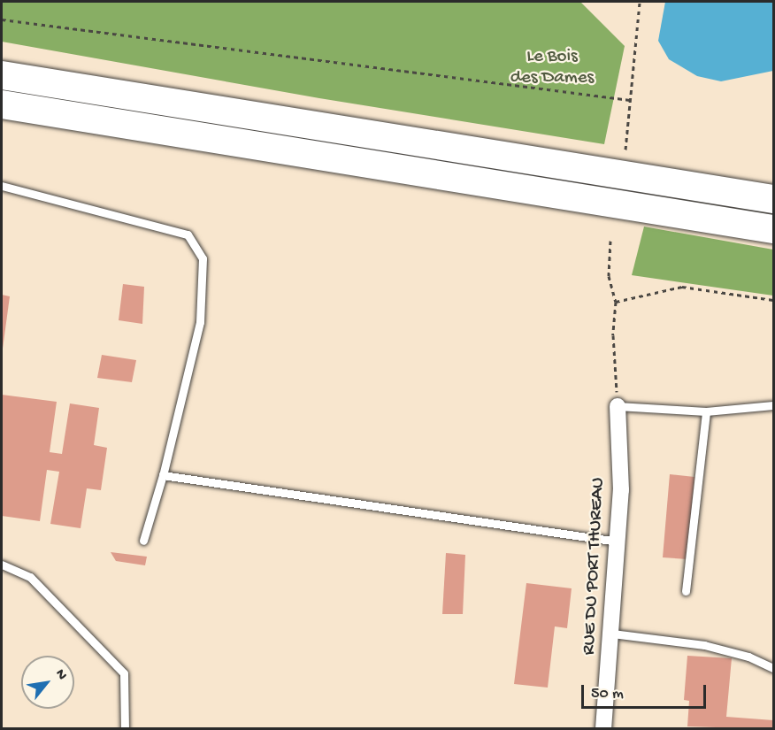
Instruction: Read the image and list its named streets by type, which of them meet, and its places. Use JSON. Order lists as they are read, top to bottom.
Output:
{
  "streets": {
    "street": ["RUE DU PORT THUREAU"]
  },
  "parks": ["Le Bois des Dames"],
  "scale_bar": "50 m",
  "north": "top right"
}
